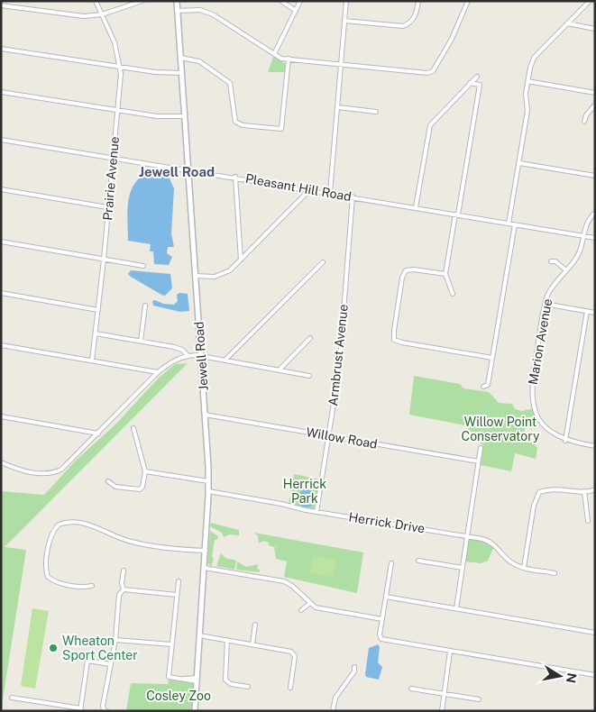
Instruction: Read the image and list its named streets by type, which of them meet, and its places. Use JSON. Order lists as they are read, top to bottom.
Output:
{
  "streets": {
    "street": [
      "Prairie Avenue",
      "Pleasant Hill Road",
      "Marion Avenue",
      "Armbrust Avenue",
      "Jewell Road",
      "Willow Road",
      "Herrick Drive"
    ]
  },
  "crossings": [
    ["Prairie Avenue", "Pleasant Hill Road"],
    ["Pleasant Hill Road", "Marion Avenue"],
    ["Pleasant Hill Road", "Armbrust Avenue"],
    ["Pleasant Hill Road", "Jewell Road"],
    ["Armbrust Avenue", "Willow Road"],
    ["Armbrust Avenue", "Herrick Drive"],
    ["Jewell Road", "Willow Road"],
    ["Jewell Road", "Herrick Drive"]
  ],
  "districts": ["Jewell Road"],
  "parks": ["Willow Point Conservatory", "Herrick Park", "Cosley Zoo"],
  "places": ["Wheaton Sport Center"],
  "north": "right"
}
